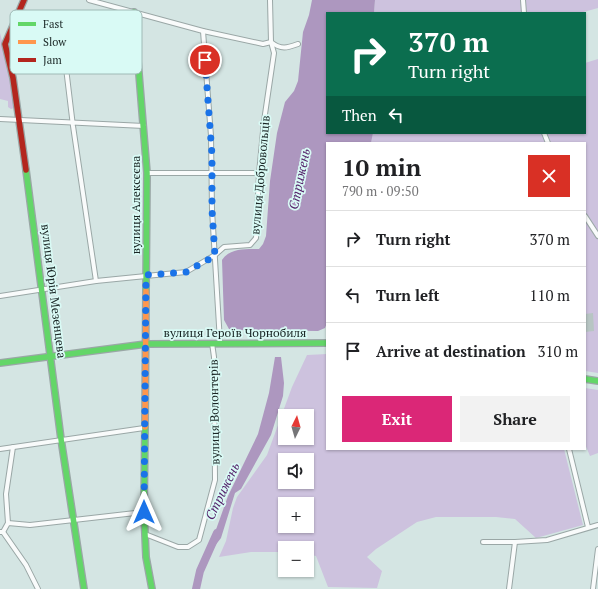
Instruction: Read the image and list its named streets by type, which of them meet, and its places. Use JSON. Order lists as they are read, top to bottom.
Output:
{
  "streets": {
    "street": [
      "вулиця Добровольців",
      "вулиця Алексєєва",
      "вулиця Юрія Мезенцева",
      "вулиця Героїв Чорнобиля",
      "вулиця Волонтерів"
    ]
  },
  "crossings": [
    ["вулиця Добровольців", "вулиця Алексєєва"],
    ["вулиця Добровольців", "вулиця Юрія Мезенцева"],
    ["вулиця Алексєєва", "вулиця Героїв Чорнобиля"],
    ["вулиця Алексєєва", "вулиця Волонтерів"],
    ["вулиця Юрія Мезенцева", "вулиця Героїв Чорнобиля"],
    ["вулиця Героїв Чорнобиля", "вулиця Волонтерів"]
  ],
  "water": ["Стрижень"],
  "legend": ["Fast", "Slow", "Jam"],
  "north": "top",
  "page": {
    "turn": ["370 m", "Turn right"],
    "then": "Then",
    "heading": ["10 min", "790 m · 09:50"],
    "list": [
      {
        "name": "Turn right",
        "value": "370 m"
      },
      {
        "name": "Turn left",
        "value": "110 m"
      },
      {
        "name": "Arrive at destination",
        "value": "310 m"
      }
    ],
    "buttons": ["Exit", "Share"],
    "map_buttons": ["+", "−"]
  }
}
